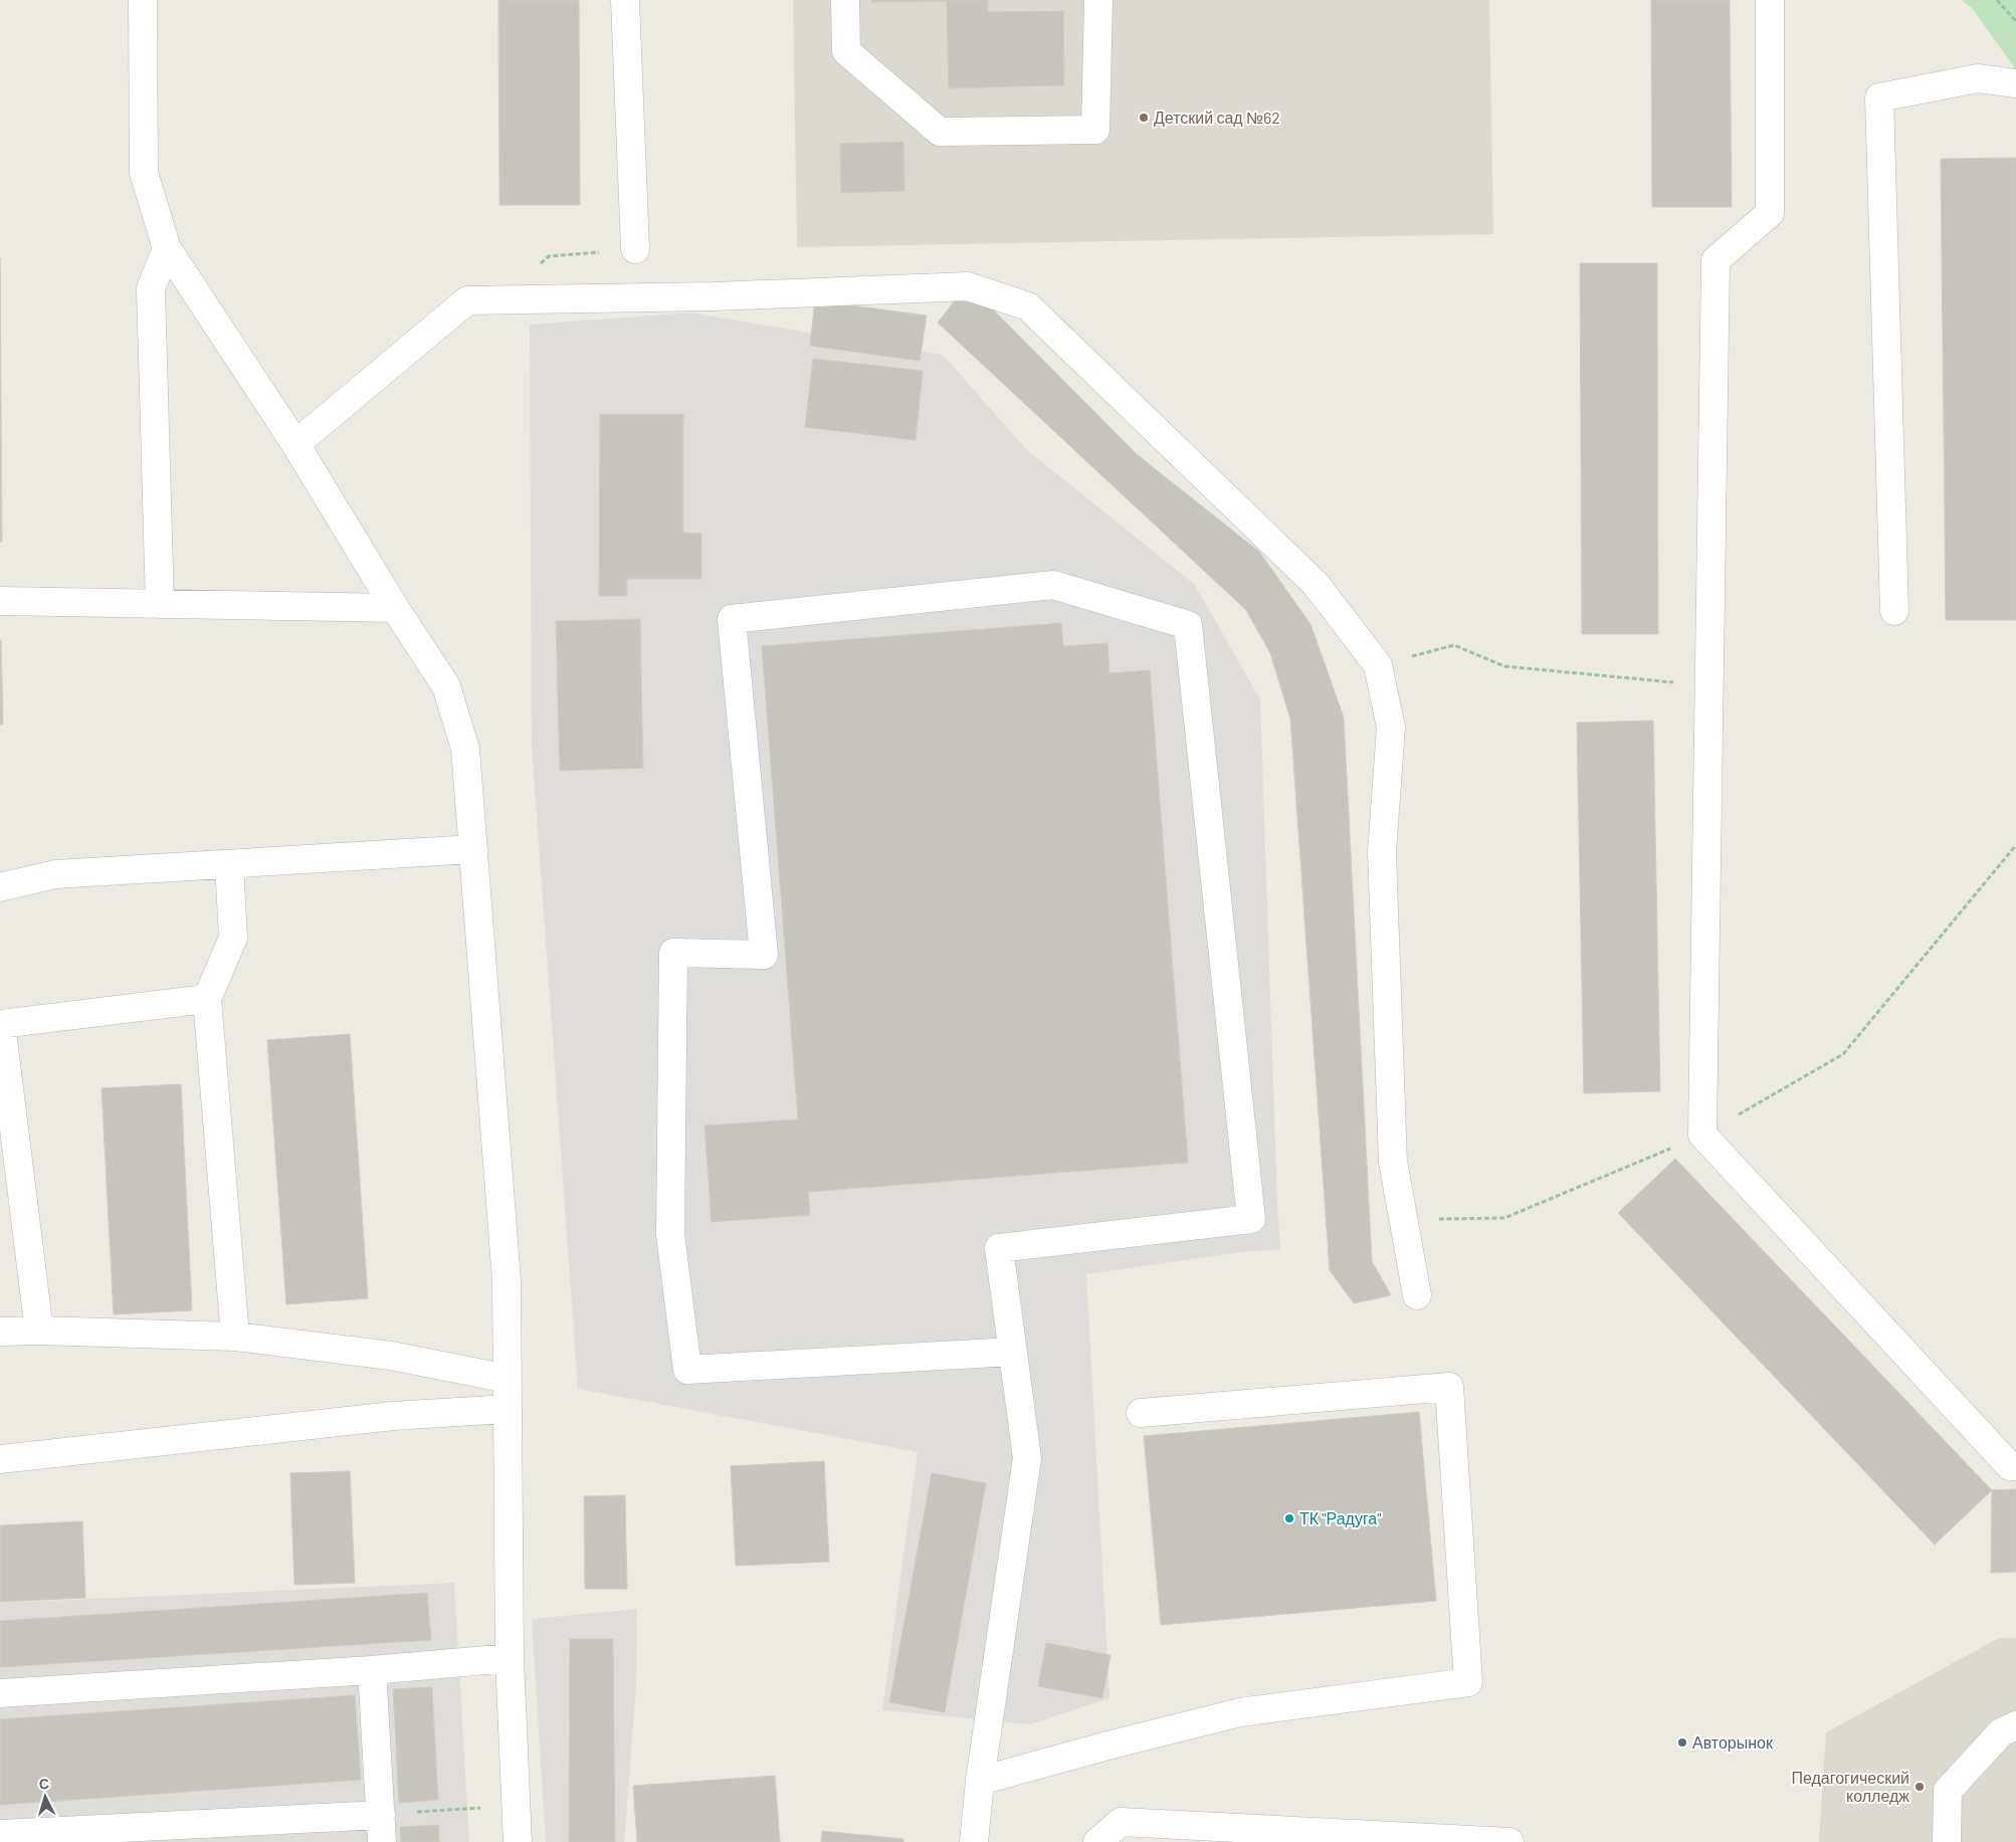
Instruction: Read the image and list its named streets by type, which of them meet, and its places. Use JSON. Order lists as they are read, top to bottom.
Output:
{
  "places": [
    "Детский сад №62",
    "ТК \"Радуга\"",
    "Авторынок",
    "Педагогический колледж"
  ],
  "north": "top"
}
